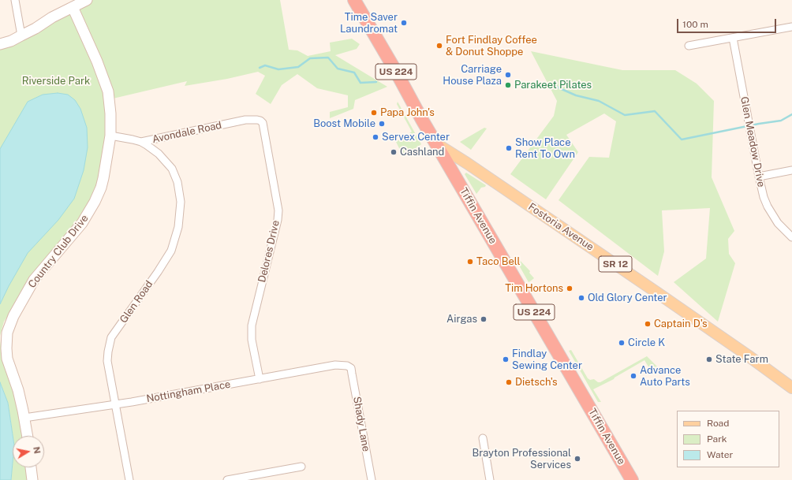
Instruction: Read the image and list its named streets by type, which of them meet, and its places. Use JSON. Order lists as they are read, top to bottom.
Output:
{
  "streets": {
    "highway": ["US 224", "Tiffin Avenue"],
    "main road": ["Fostoria Avenue", "SR 12"],
    "street": [
      "Avondale Road",
      "Glen Meadow Drive",
      "Country Club Drive",
      "Delores Drive",
      "Glen Road",
      "Nottingham Place",
      "Shady Lane"
    ]
  },
  "crossings": [
    ["Avondale Road", "Country Club Drive"],
    ["Avondale Road", "Delores Drive"],
    ["Avondale Road", "Glen Road"],
    ["Tiffin Avenue", "Fostoria Avenue"],
    ["Country Club Drive", "Nottingham Place"],
    ["Delores Drive", "Nottingham Place"],
    ["Glen Road", "Nottingham Place"],
    ["Nottingham Place", "Shady Lane"]
  ],
  "parks": ["Riverside Park"],
  "places": [
    "Time Saver Laundromat",
    "Fort Findlay Coffee & Donut Shoppe",
    "Carriage House Plaza",
    "Parakeet Pilates",
    "Papa John's",
    "Boost Mobile",
    "Servex Center",
    "Show Place Rent To Own",
    "Cashland",
    "Taco Bell",
    "Tim Hortons",
    "Old Glory Center",
    "Airgas",
    "Captain D's",
    "Circle K",
    "Findlay Sewing Center",
    "State Farm",
    "Advance Auto Parts",
    "Dietsch's",
    "Brayton Professional Services"
  ],
  "legend": ["Road", "Park", "Water"],
  "scale_bar": "100 m",
  "north": "right"
}
